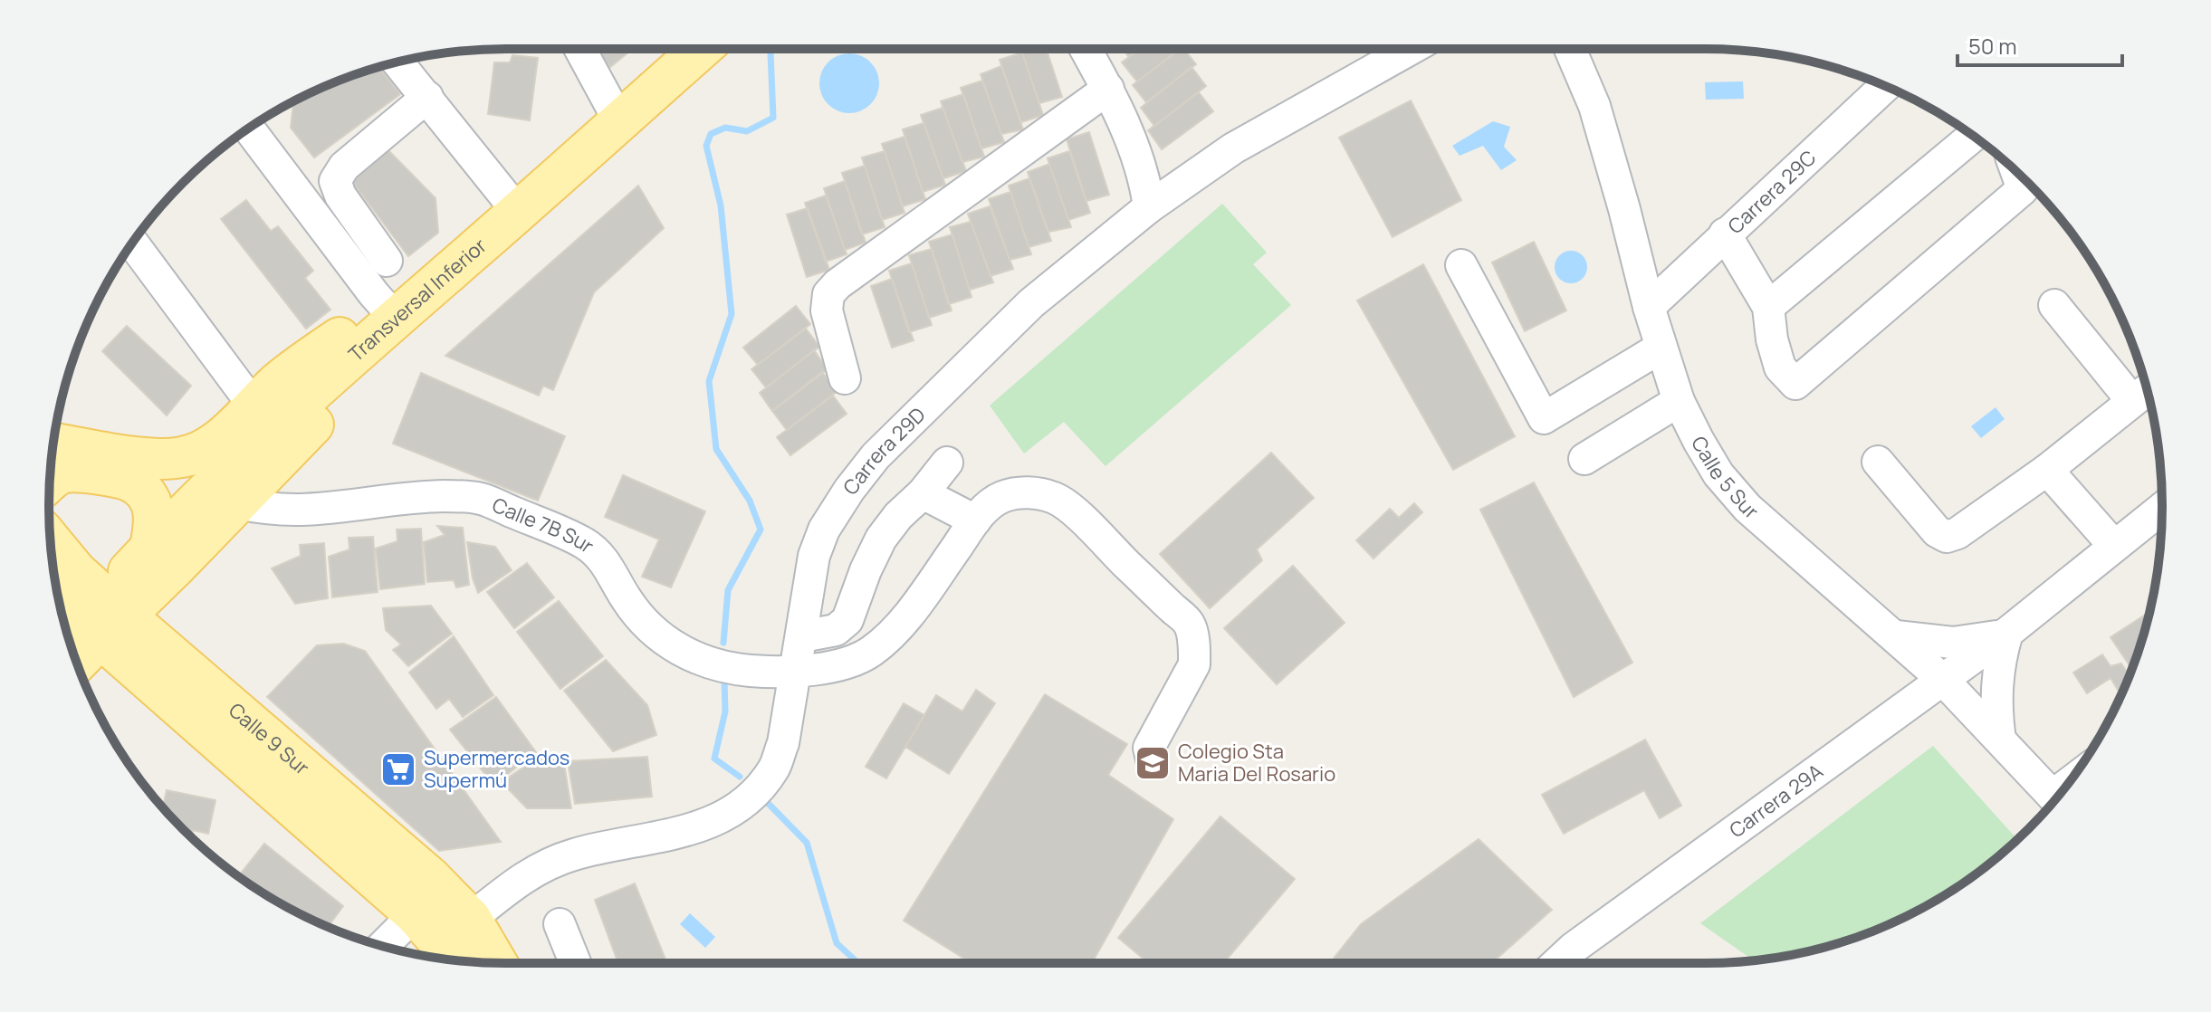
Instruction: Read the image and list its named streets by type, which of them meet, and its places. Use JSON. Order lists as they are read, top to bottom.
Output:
{
  "streets": {
    "main road": ["Transversal Inferior", "Calle 9 Sur"],
    "street": [
      "Carrera 29C",
      "Carrera 29D",
      "Calle 5 Sur",
      "Calle 7B Sur",
      "Carrera 29A"
    ]
  },
  "crossings": [
    ["Carrera 29C", "Calle 5 Sur"],
    ["Carrera 29D", "Calle 7B Sur"],
    ["Carrera 29D", "Calle 9 Sur"],
    ["Calle 5 Sur", "Carrera 29A"]
  ],
  "places": {
    "school or university": ["Colegio Sta Maria Del Rosario"],
    "supermarket": ["Supermercados Supermú"]
  },
  "scale_bar": "50 m"
}
